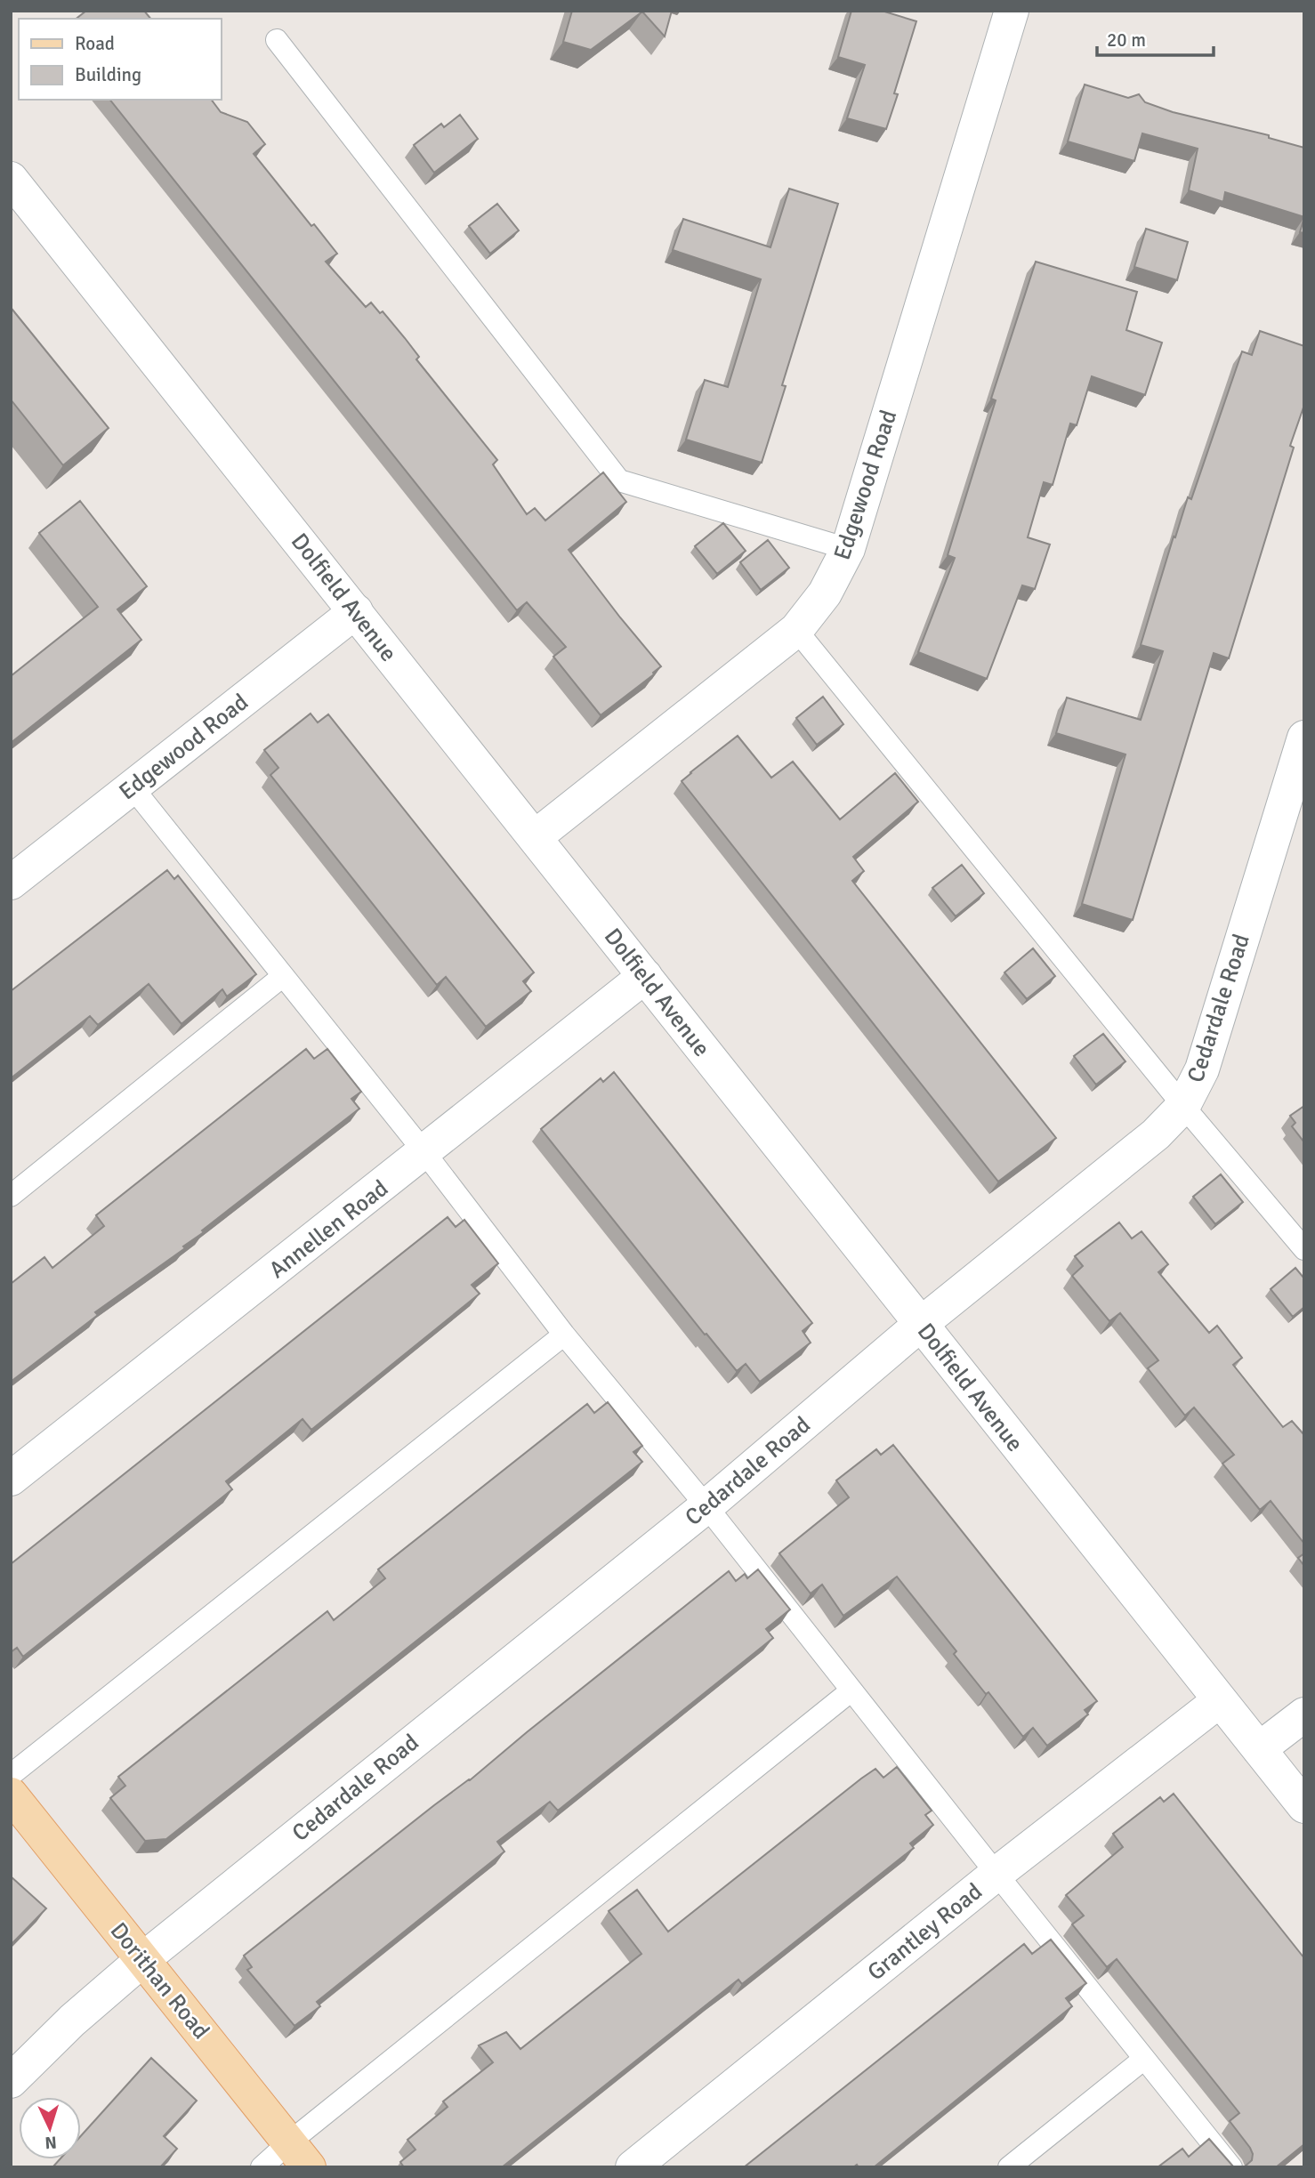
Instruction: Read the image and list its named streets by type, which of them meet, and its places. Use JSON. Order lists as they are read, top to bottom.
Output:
{
  "streets": {
    "main road": ["Dorithan Road"],
    "street": [
      "Edgewood Road",
      "Dolfield Avenue",
      "Cedardale Road",
      "Annellen Road",
      "Grantley Road"
    ]
  },
  "crossings": [
    ["Edgewood Road", "Dolfield Avenue"],
    ["Dolfield Avenue", "Cedardale Road"],
    ["Dolfield Avenue", "Annellen Road"],
    ["Dolfield Avenue", "Grantley Road"],
    ["Cedardale Road", "Dorithan Road"]
  ],
  "legend": ["Road", "Building"],
  "scale_bar": "20 m",
  "north": "bottom"
}
